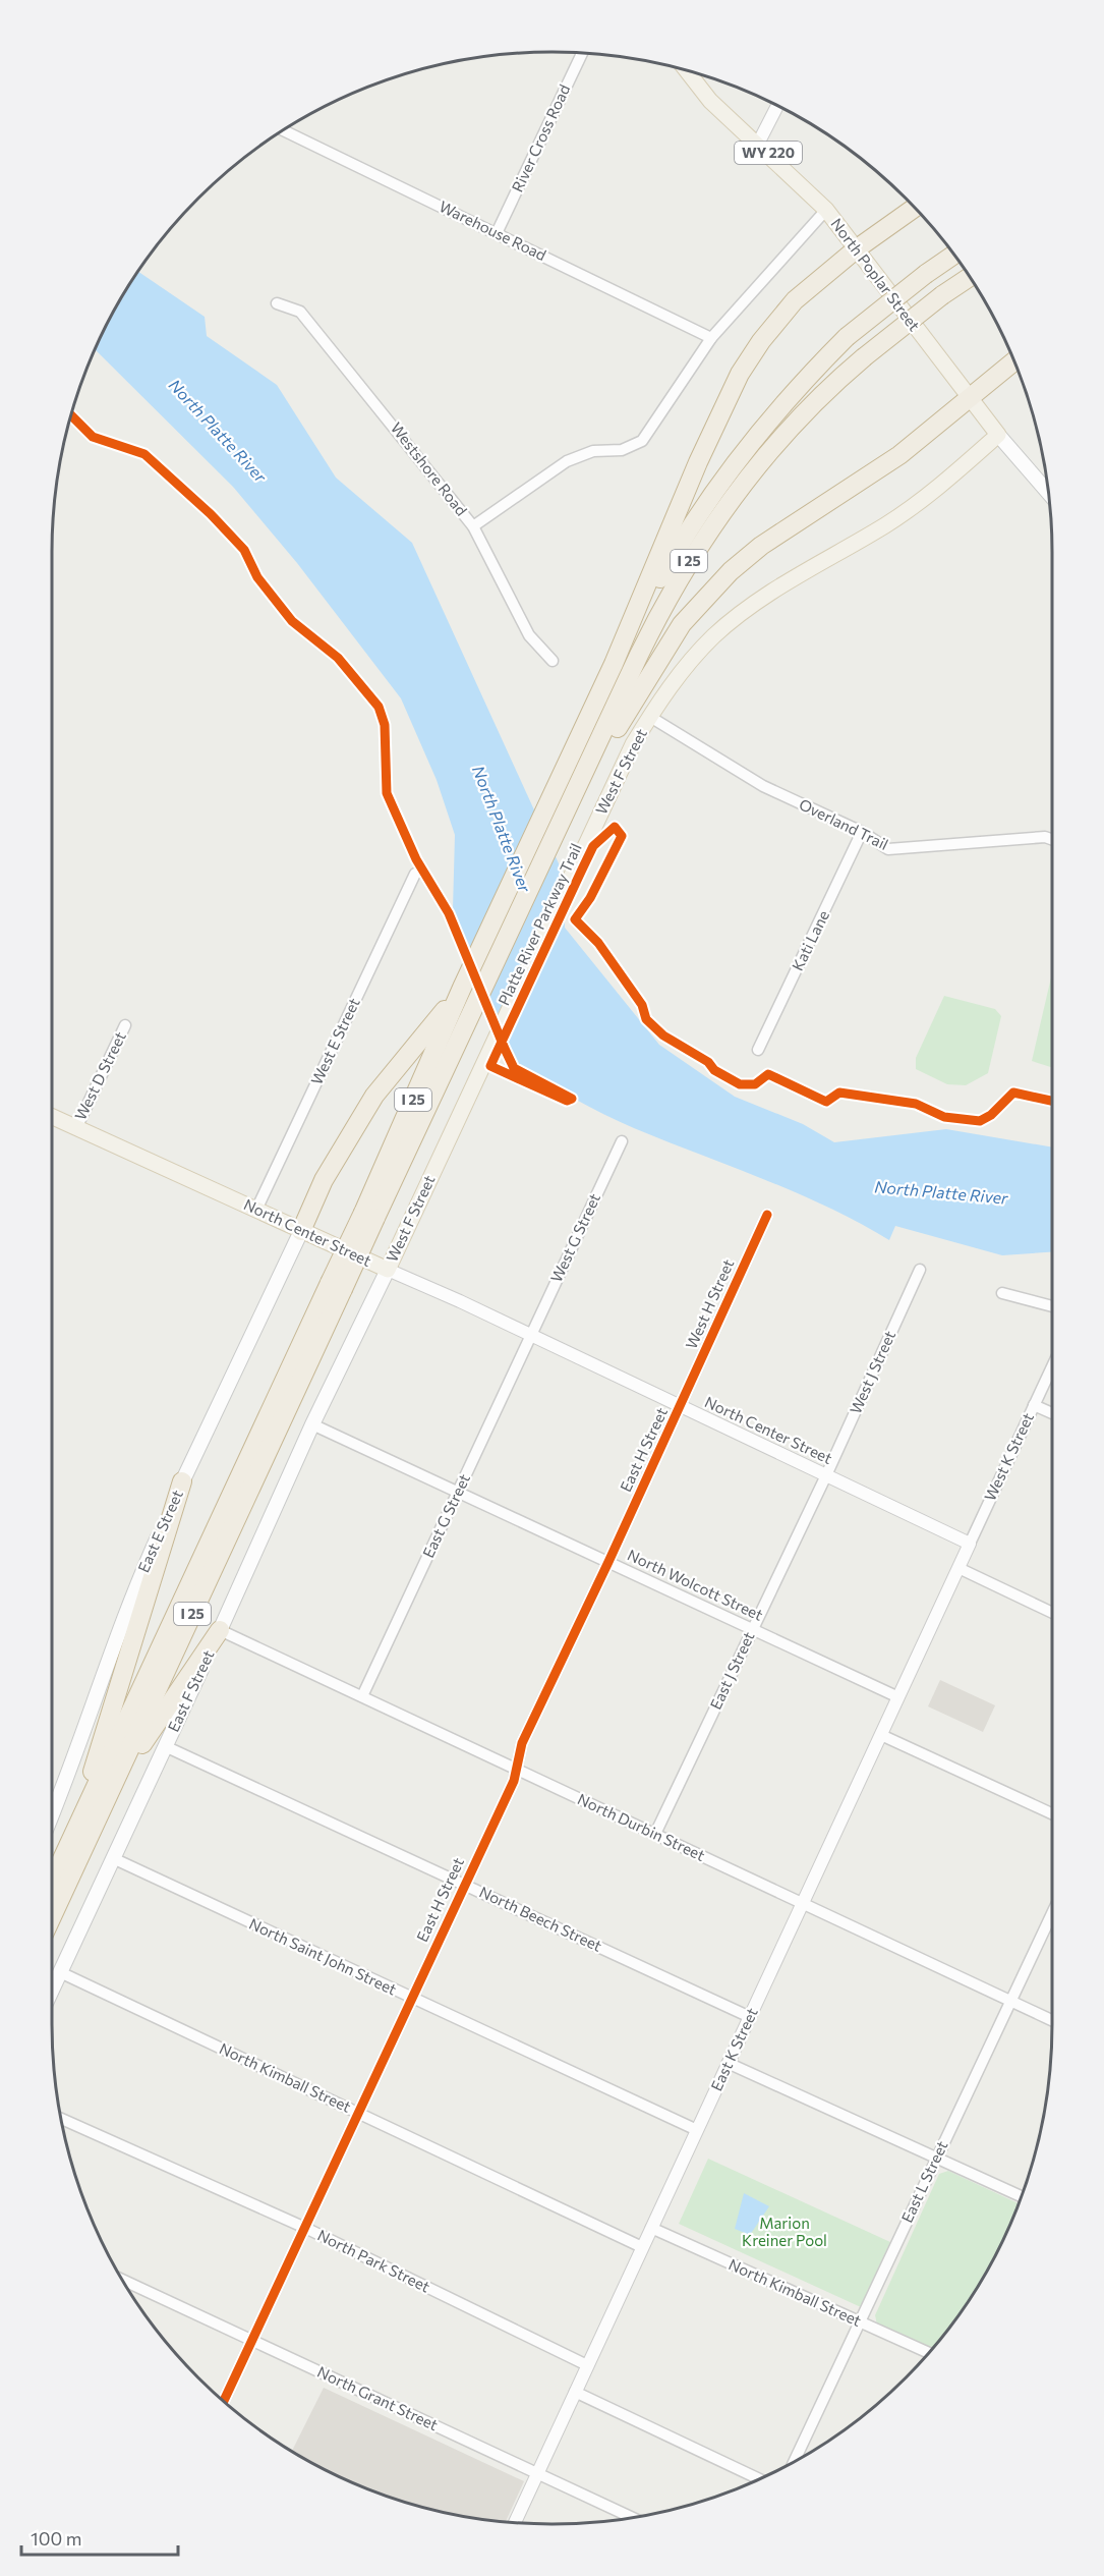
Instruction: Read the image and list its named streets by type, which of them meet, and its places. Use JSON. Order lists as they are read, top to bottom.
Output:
{
  "streets": {
    "highway": ["I 25"],
    "main road": [
      "WY 220",
      "North Poplar Street",
      "West F Street",
      "North Center Street",
      "East E Street",
      "East F Street"
    ],
    "street": [
      "River Cross Road",
      "Warehouse Road",
      "Westshore Road",
      "Overland Trail",
      "Kati Lane",
      "West E Street",
      "West D Street",
      "West G Street",
      "West H Street",
      "West J Street",
      "East H Street",
      "West K Street",
      "East G Street",
      "North Wolcott Street",
      "East J Street",
      "North Durbin Street",
      "North Beech Street",
      "North Saint John Street",
      "East K Street",
      "North Kimball Street",
      "East L Street",
      "North Park Street",
      "North Grant Street"
    ],
    "cycle path": ["Platte River Parkway Trail"]
  },
  "crossings": [
    ["River Cross Road", "Warehouse Road"],
    ["North Poplar Street", "West F Street"],
    ["West F Street", "Overland Trail"],
    ["West F Street", "North Center Street"],
    ["West F Street", "East F Street"],
    ["Overland Trail", "Kati Lane"],
    ["West E Street", "North Center Street"],
    ["West D Street", "North Center Street"],
    ["North Center Street", "West G Street"],
    ["North Center Street", "West H Street"],
    ["North Center Street", "West J Street"],
    ["North Center Street", "East H Street"],
    ["North Center Street", "West K Street"],
    ["North Center Street", "East G Street"],
    ["North Center Street", "East E Street"],
    ["North Center Street", "East J Street"],
    ["North Center Street", "East F Street"],
    ["West G Street", "East G Street"],
    ["West H Street", "East H Street"],
    ["West J Street", "East J Street"],
    ["East H Street", "North Wolcott Street"],
    ["East H Street", "North Durbin Street"],
    ["East H Street", "North Beech Street"],
    ["East H Street", "North Saint John Street"],
    ["East H Street", "North Kimball Street"],
    ["East H Street", "North Park Street"],
    ["East H Street", "North Grant Street"],
    ["West K Street", "East K Street"],
    ["East G Street", "North Wolcott Street"],
    ["East G Street", "North Durbin Street"],
    ["North Wolcott Street", "East J Street"],
    ["North Wolcott Street", "East F Street"],
    ["North Wolcott Street", "East K Street"],
    ["East J Street", "North Durbin Street"],
    ["East F Street", "North Durbin Street"],
    ["East F Street", "North Beech Street"],
    ["East F Street", "North Saint John Street"],
    ["East F Street", "North Kimball Street"],
    ["North Durbin Street", "East K Street"],
    ["North Durbin Street", "East L Street"],
    ["North Beech Street", "East K Street"],
    ["North Saint John Street", "East K Street"],
    ["East K Street", "North Kimball Street"],
    ["East K Street", "North Park Street"],
    ["East K Street", "North Grant Street"],
    ["North Kimball Street", "East L Street"]
  ],
  "water": ["North Platte River"],
  "parks": ["Marion Kreiner Pool"],
  "scale_bar": "100 m"
}
